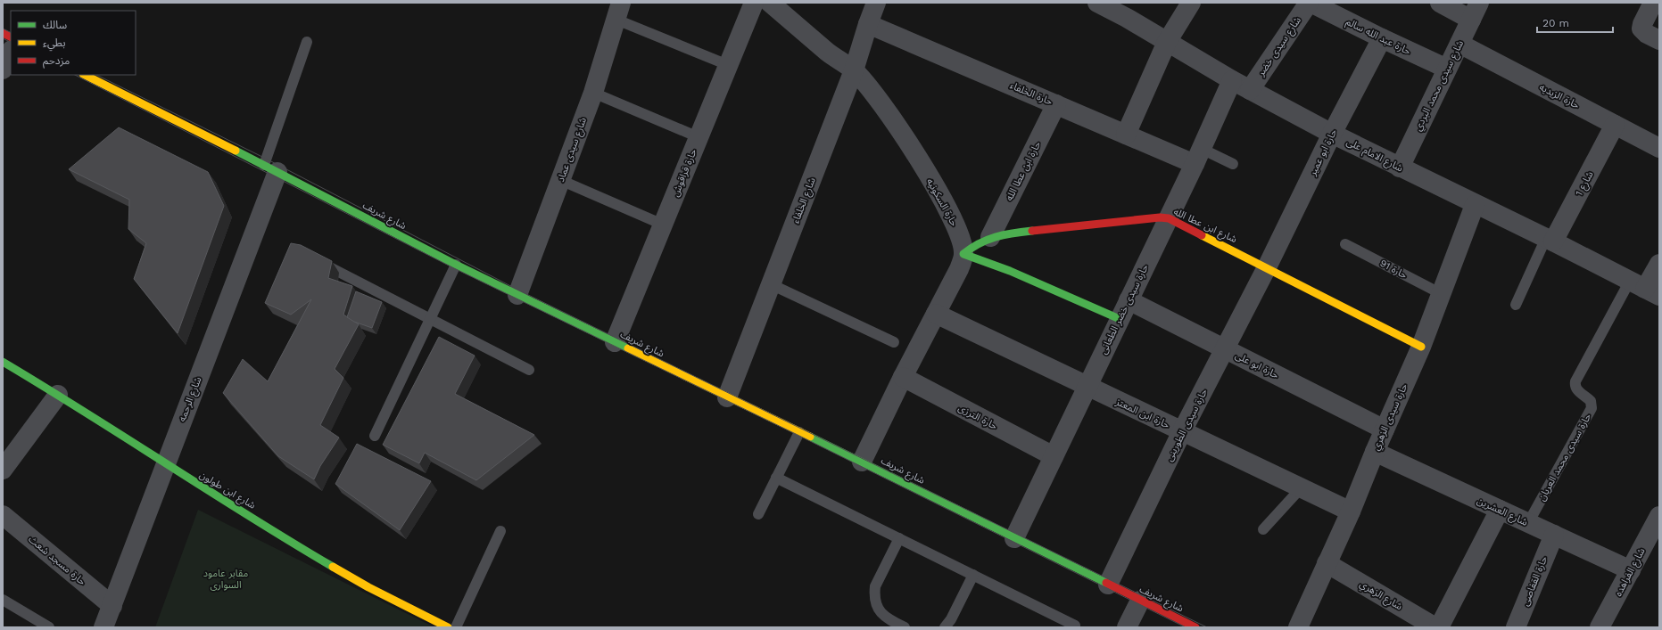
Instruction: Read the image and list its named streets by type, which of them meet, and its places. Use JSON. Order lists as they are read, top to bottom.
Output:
{
  "streets": {
    "main road": ["شارع شريف", "شارع ابن عطا الله", "شارع ابن طولون"],
    "street": [
      "حارة عبد الله سالم",
      "شارع سيدى خضر",
      "شارع سيدى محمد البردي",
      "حارة الخلفاء",
      "حارة الزيديه",
      "شارع سيدى عماد",
      "حارة ابو عمير",
      "شارع الامام على",
      "حارة ابن عطا الله",
      "حارة قراقوش",
      "شارع 1",
      "شارع الخلفاء",
      "حارة السكونيه",
      "حارة سيدى خضر الطعانى",
      "حارة ابو على",
      "شارع الرحمه",
      "حارة ابن المعتز",
      "حارة الترزى",
      "حارة سيدى الزهري",
      "حارة سيدى الطورينى",
      "شارع العشرين",
      "حارة مسجد شعث",
      "شارع الفراهده",
      "حارة القفاصى",
      "شارع الزهري"
    ],
    "lane": ["حارة 91", "حارة سيدى محمد العريان"]
  },
  "crossings": [
    ["حارة عبد الله سالم", "شارع سيدى خضر"],
    ["حارة عبد الله سالم", "شارع سيدى محمد البردي"],
    ["حارة عبد الله سالم", "حارة ابو عمير"],
    ["شارع سيدى خضر", "شارع الامام على"],
    ["شارع سيدى محمد البردي", "حارة الزيديه"],
    ["شارع سيدى محمد البردي", "شارع الامام على"],
    ["حارة الخلفاء", "حارة ابن عطا الله"],
    ["حارة الخلفاء", "شارع الخلفاء"],
    ["حارة الخلفاء", "حارة سيدى خضر الطعانى"],
    ["حارة الزيديه", "شارع 1"],
    ["شارع سيدى عماد", "شارع شريف"],
    ["حارة ابو عمير", "شارع الامام على"],
    ["حارة ابو عمير", "شارع ابن عطا الله"],
    ["حارة ابو عمير", "حارة سيدى الطورينى"],
    ["شارع الامام على", "شارع 1"],
    ["شارع الامام على", "حارة سيدى خضر الطعانى"],
    ["شارع الامام على", "حارة سيدى الزهري"],
    ["شارع الامام على", "حارة سيدى محمد العريان"],
    ["حارة ابن عطا الله", "شارع ابن عطا الله"],
    ["حارة قراقوش", "شارع شريف"],
    ["شارع الخلفاء", "حارة السكونيه"],
    ["شارع الخلفاء", "شارع شريف"],
    ["حارة السكونيه", "شارع شريف"],
    ["حارة السكونيه", "شارع ابن عطا الله"],
    ["حارة السكونيه", "حارة ابن المعتز"],
    ["حارة السكونيه", "حارة الترزى"],
    ["شارع شريف", "حارة سيدى خضر الطعانى"],
    ["شارع شريف", "شارع الرحمه"],
    ["شارع شريف", "حارة سيدى الطورينى"],
    ["شارع ابن عطا الله", "حارة سيدى خضر الطعانى"],
    ["شارع ابن عطا الله", "حارة سيدى الزهري"],
    ["شارع ابن عطا الله", "حارة سيدى الطورينى"],
    ["حارة 91", "حارة سيدى الزهري"],
    ["حارة سيدى خضر الطعانى", "حارة ابو على"],
    ["حارة سيدى خضر الطعانى", "حارة ابن المعتز"],
    ["حارة سيدى خضر الطعانى", "حارة الترزى"],
    ["حارة ابو على", "حارة سيدى الزهري"],
    ["حارة ابو على", "حارة سيدى الطورينى"],
    ["شارع الرحمه", "شارع ابن طولون"],
    ["شارع الرحمه", "حارة مسجد شعث"],
    ["حارة ابن المعتز", "حارة سيدى الزهري"],
    ["حارة ابن المعتز", "حارة سيدى الطورينى"],
    ["حارة سيدى الزهري", "شارع العشرين"],
    ["حارة سيدى الزهري", "شارع الزهري"],
    ["حارة سيدى محمد العريان", "شارع العشرين"],
    ["شارع العشرين", "شارع الفراهده"],
    ["شارع العشرين", "حارة القفاصى"]
  ],
  "parks": ["مقابر عامود السوارى"],
  "legend": ["سالك", "بطيء", "مزدحم"],
  "scale_bar": "20 m"
}
